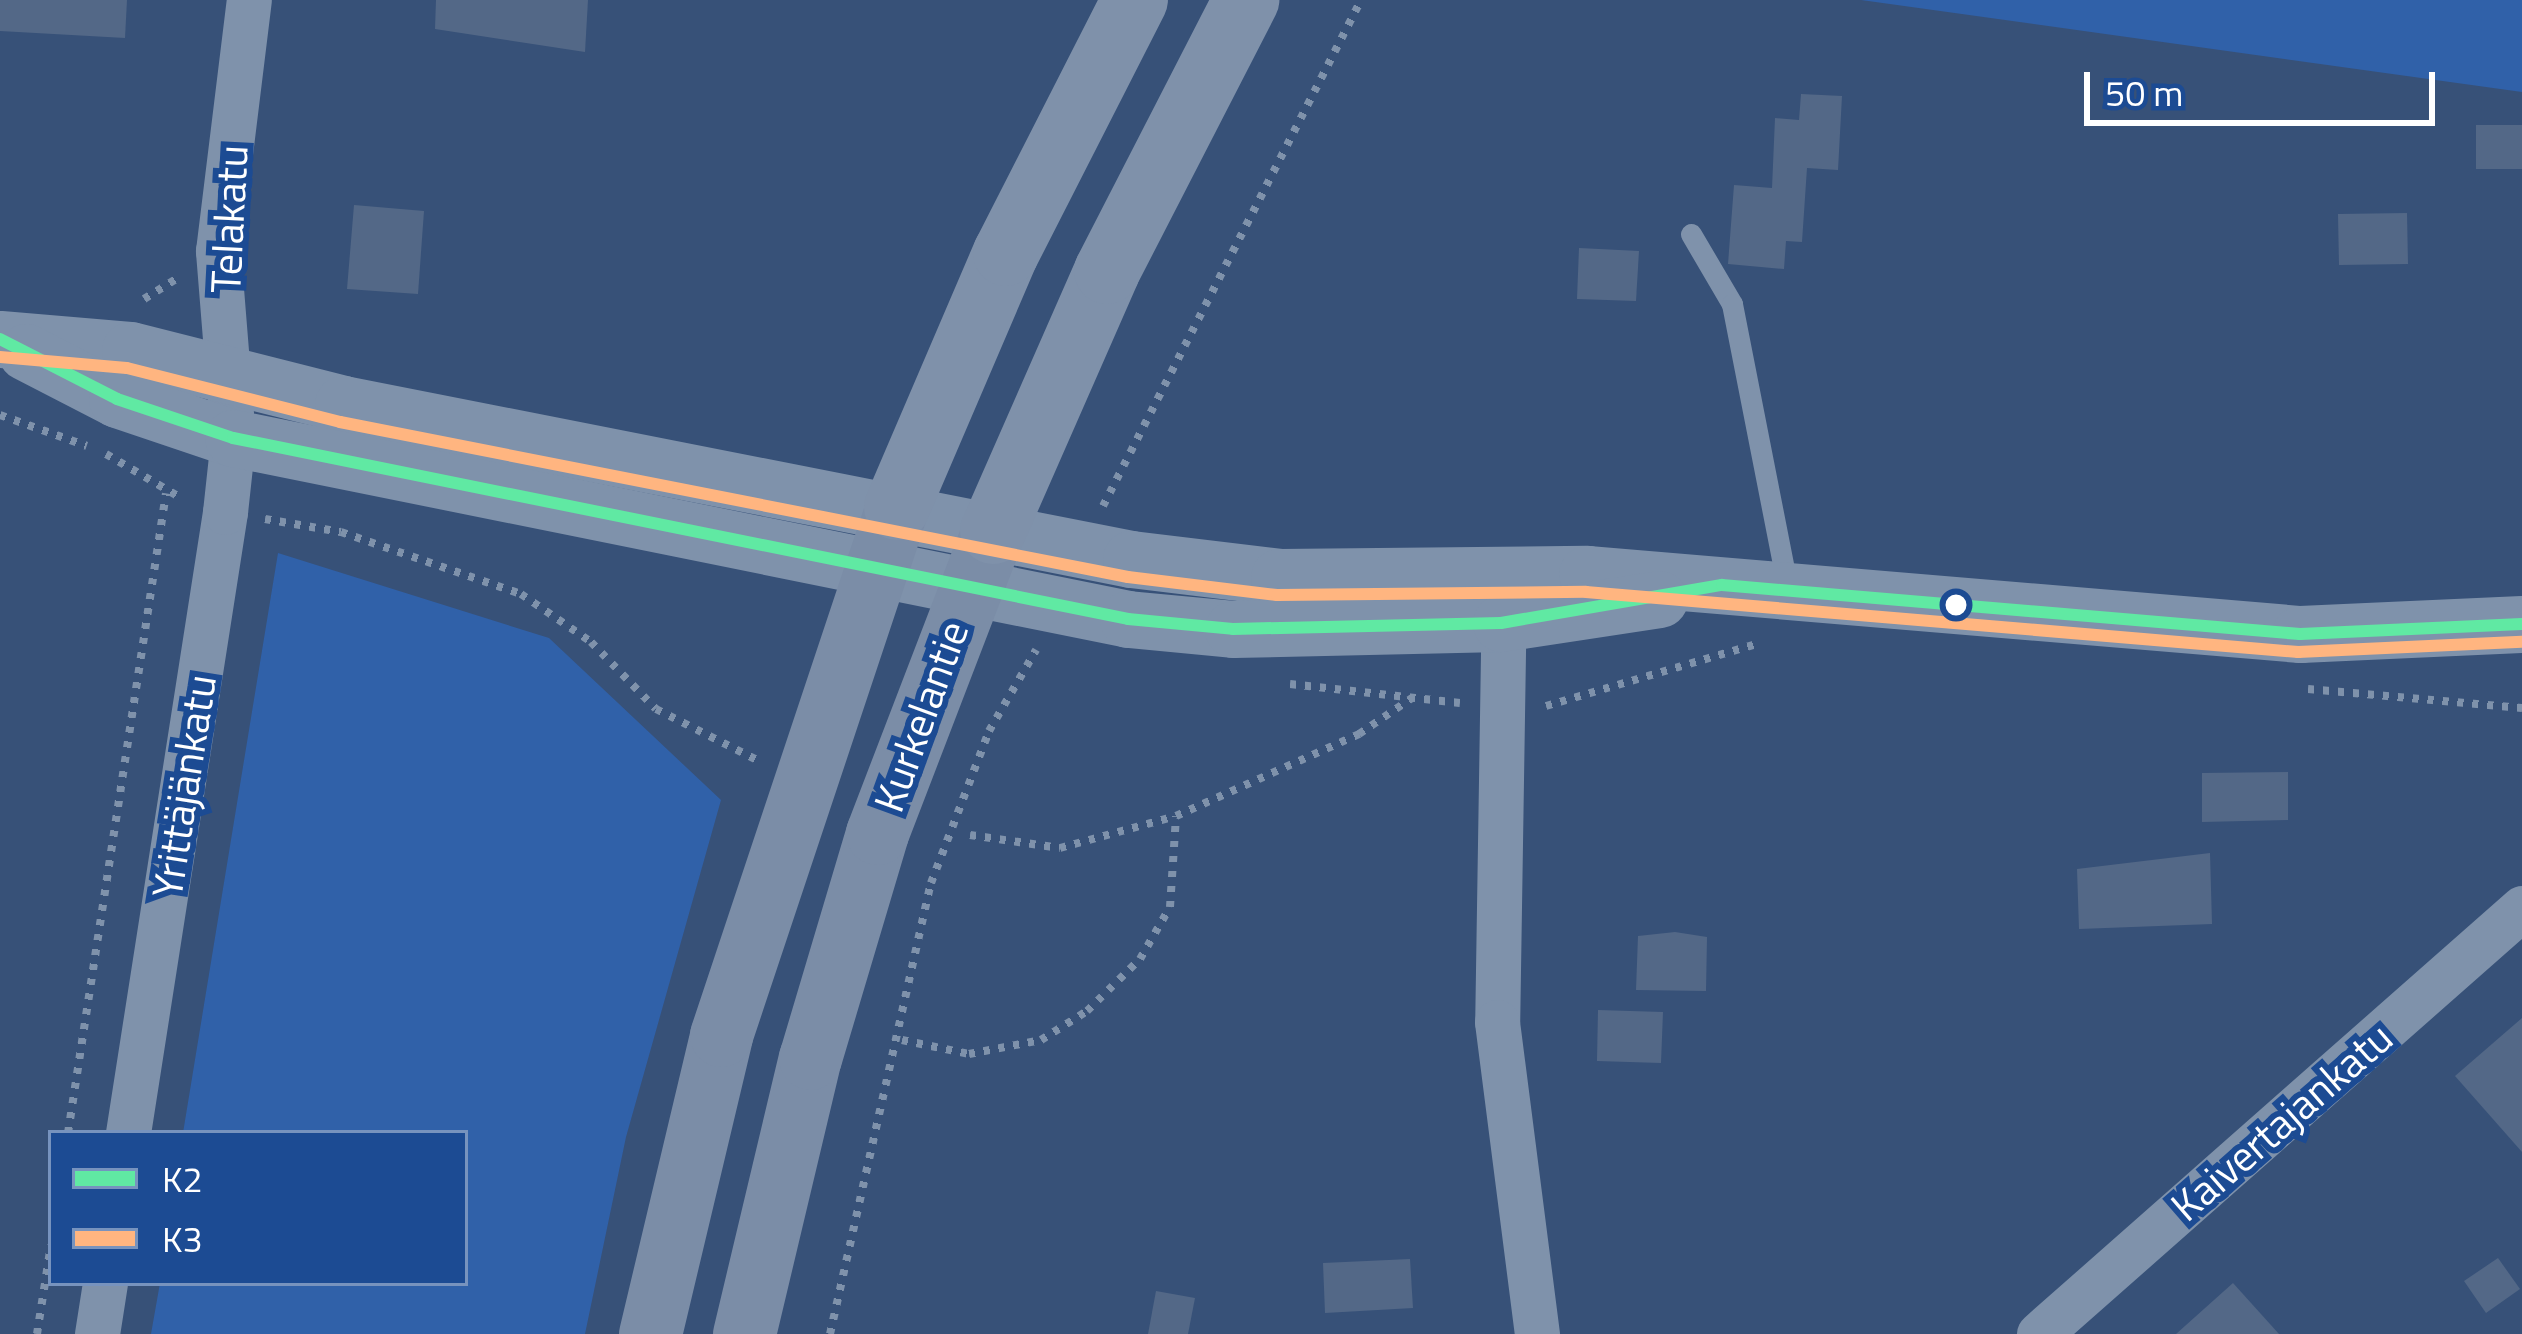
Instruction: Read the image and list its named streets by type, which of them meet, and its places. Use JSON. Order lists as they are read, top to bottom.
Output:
{
  "streets": {
    "highway": ["Kurkelantie"],
    "street": ["Telakatu", "Yrittäjänkatu", "Kaivertajankatu"]
  },
  "crossings": [
    ["Telakatu", "Yrittäjänkatu"]
  ],
  "lines": ["transit line K2", "transit line K3"],
  "legend": ["K2", "K3"],
  "scale_bar": "50 m"
}
